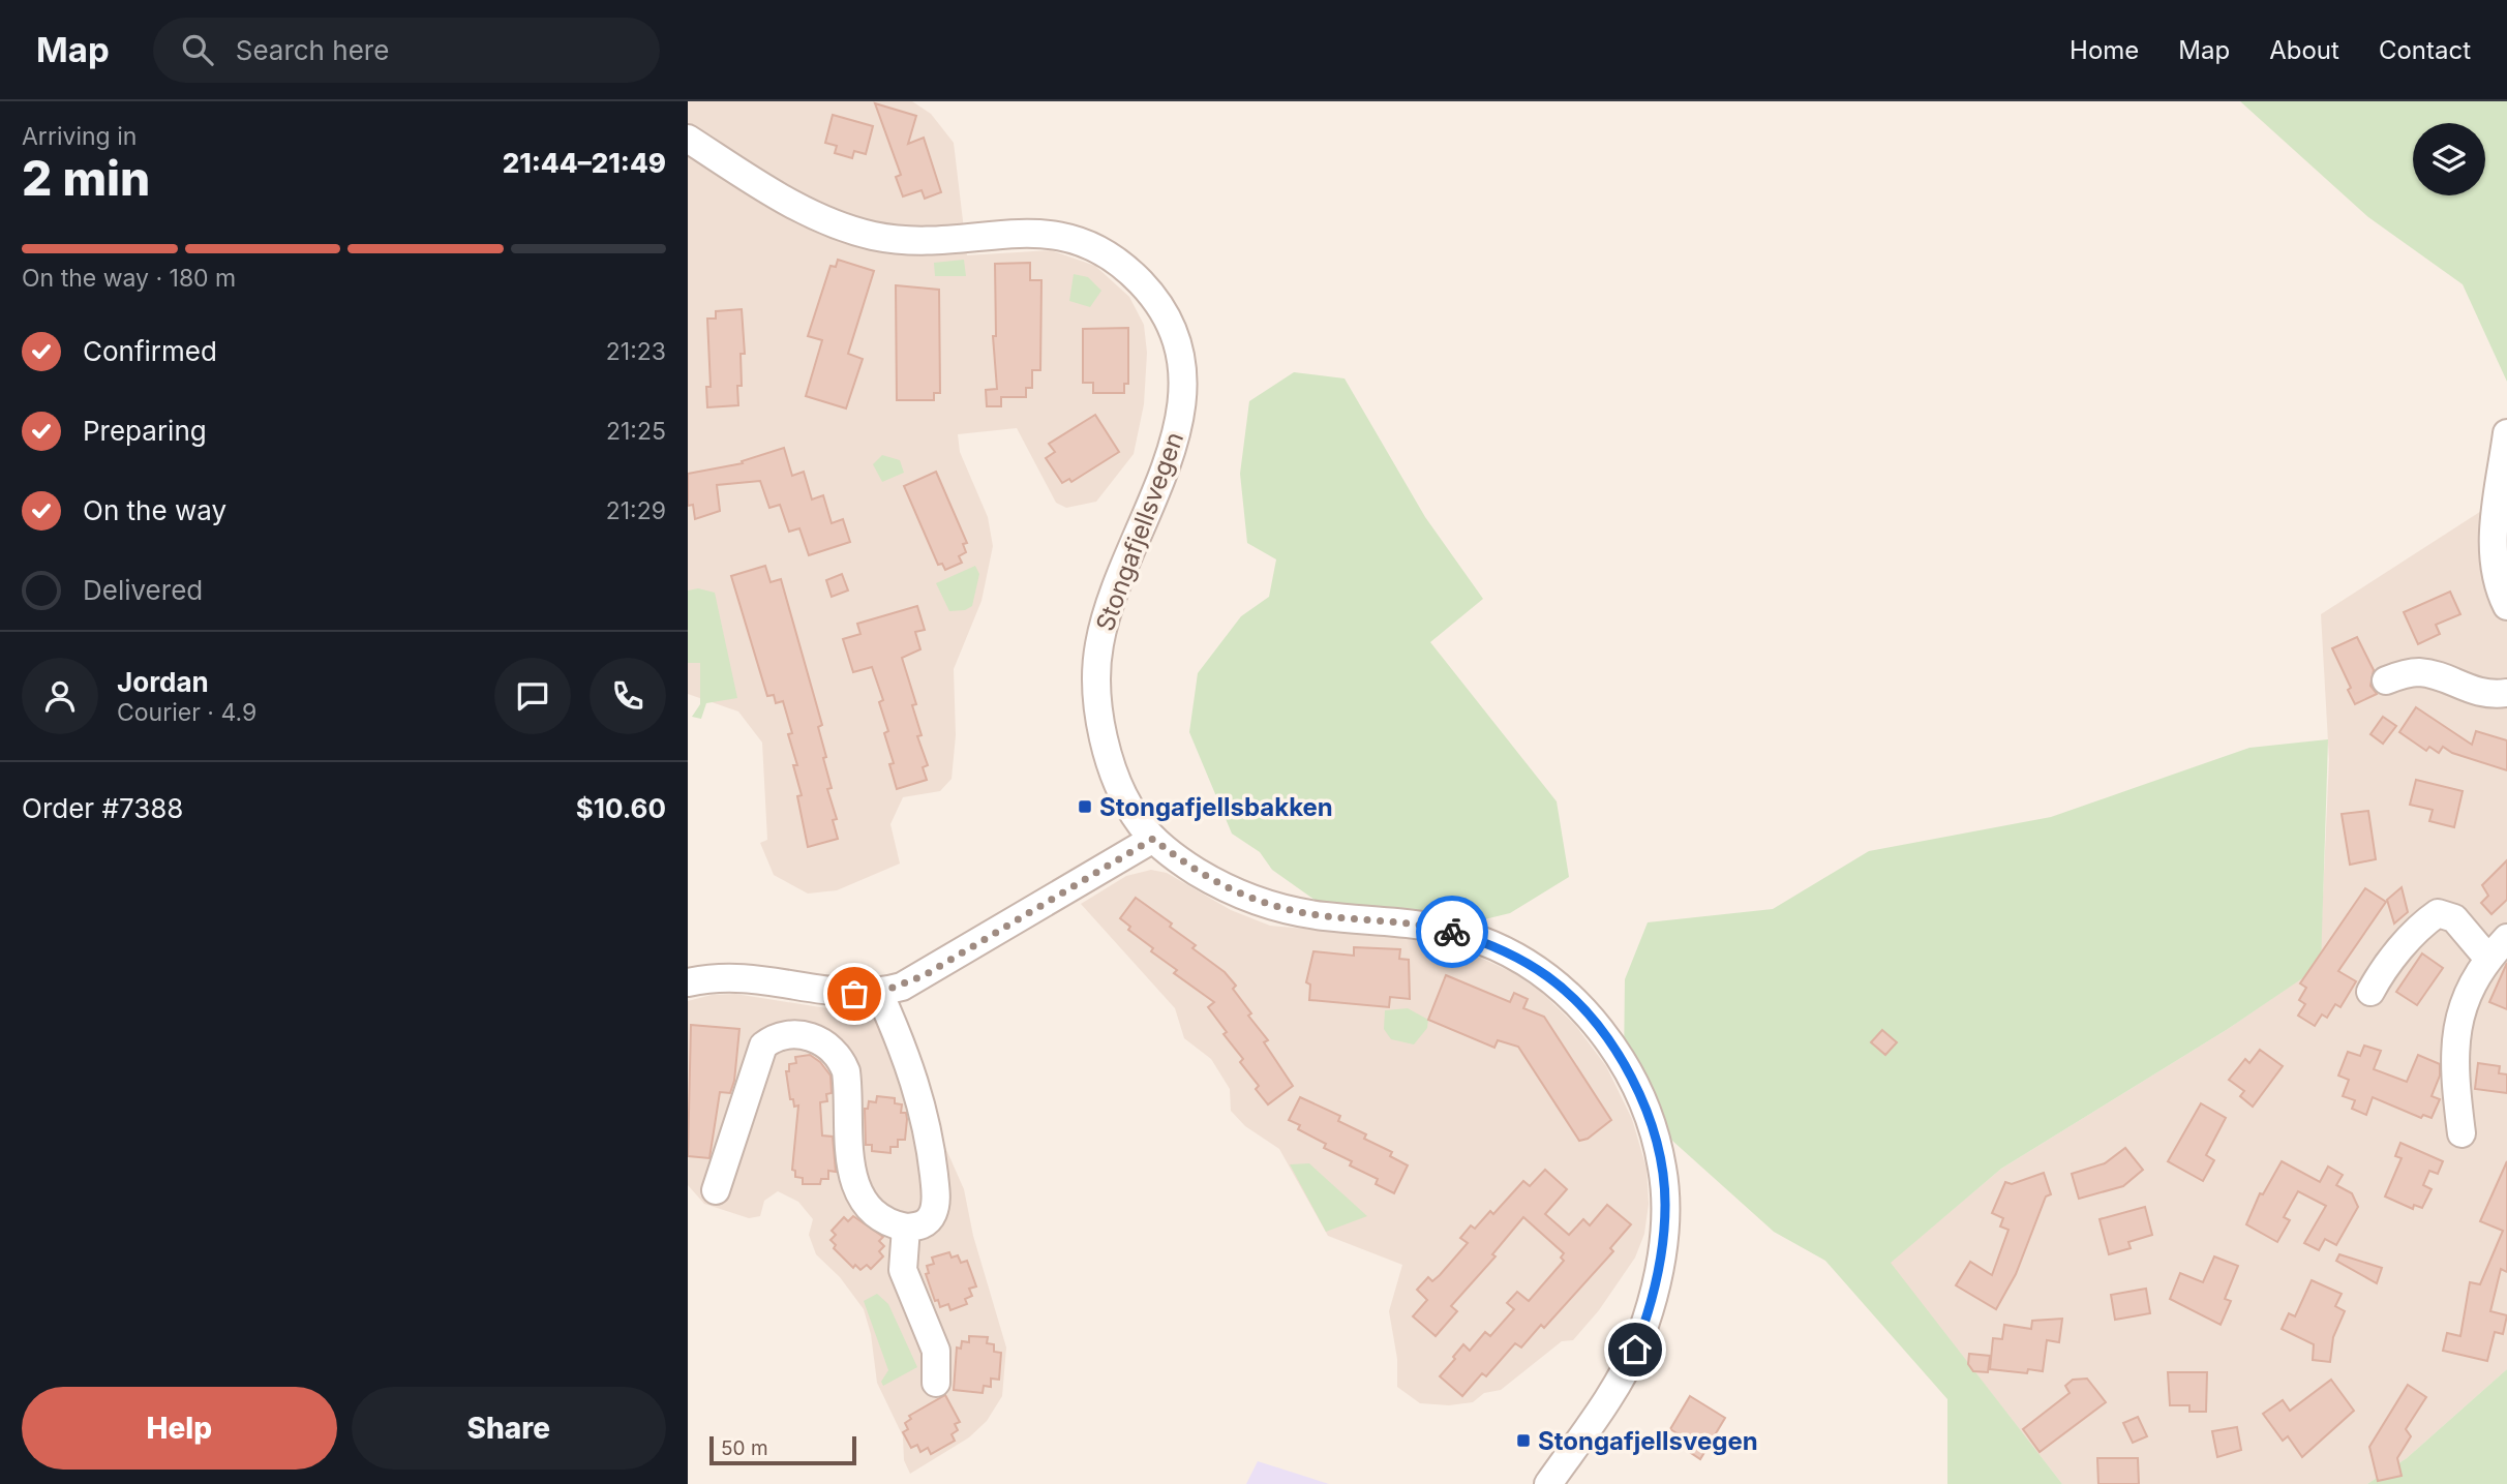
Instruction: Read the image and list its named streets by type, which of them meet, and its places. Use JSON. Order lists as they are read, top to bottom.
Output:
{
  "streets": {
    "street": ["Stongafjellsvegen"]
  },
  "places": {
    "transit": ["Stongafjellsbakken", "Stongafjellsvegen"]
  },
  "scale_bar": "50 m",
  "page": {
    "header": "Map",
    "search": "Search here",
    "nav": [
      "Home",
      "Map",
      "About",
      "Contact"
    ],
    "heading": ["2 min", "Arriving in", "21:44–21:49"],
    "panel": [
      "Jordan",
      "Courier · 4.9",
      "Order #7388",
      "$10.60"
    ],
    "bar": "On the way · 180 m",
    "list": [
      ["Confirmed", "21:23"],
      ["Preparing", "21:25"],
      ["On the way", "21:29"],
      "Delivered"
    ],
    "buttons": ["Help", "Share"],
    "scale": "50 m"
  }
}
